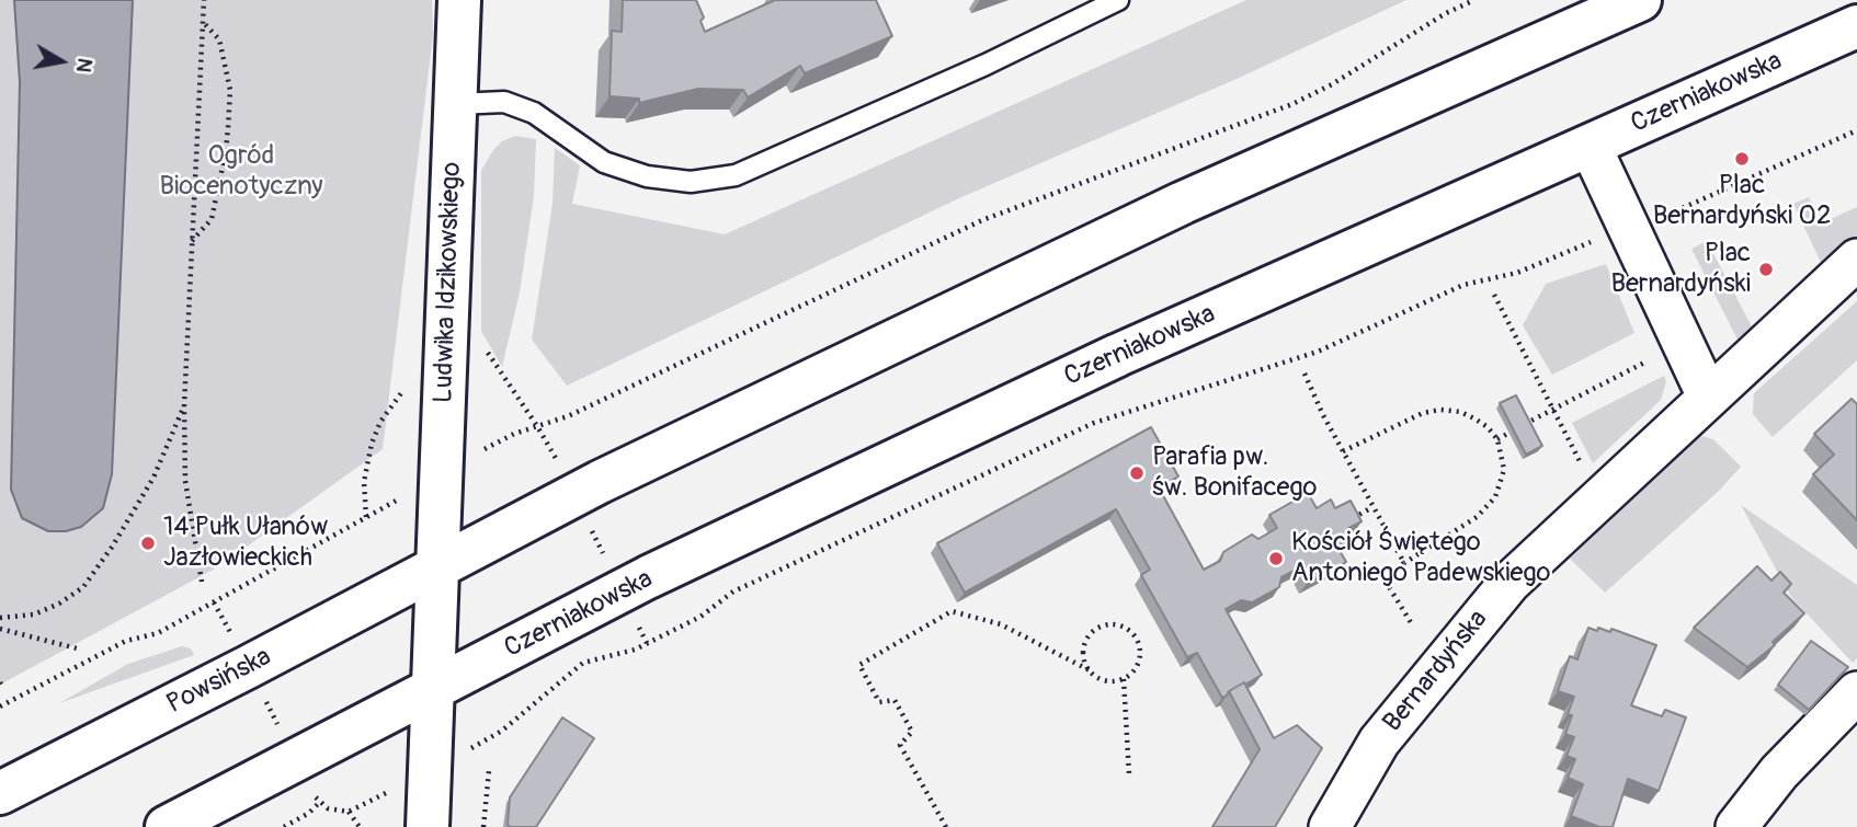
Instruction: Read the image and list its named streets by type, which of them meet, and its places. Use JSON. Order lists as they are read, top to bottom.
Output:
{
  "streets": {
    "main road": ["Czerniakowska", "Ludwika Idzikowskiego", "Powsińska"],
    "street": ["Bernardyńska"]
  },
  "crossings": [
    ["Czerniakowska", "Ludwika Idzikowskiego"],
    ["Ludwika Idzikowskiego", "Powsińska"]
  ],
  "parks": ["Ogród Biocenotyczny"],
  "places": [
    "Plac Bernardyński 02",
    "Plac Bernardyński",
    "Parafia pw. św. Bonifacego",
    "14 Pułk Ułanów Jazłowieckich",
    "Kościół Świętego Antoniego Padewskiego"
  ],
  "north": "right"
}
